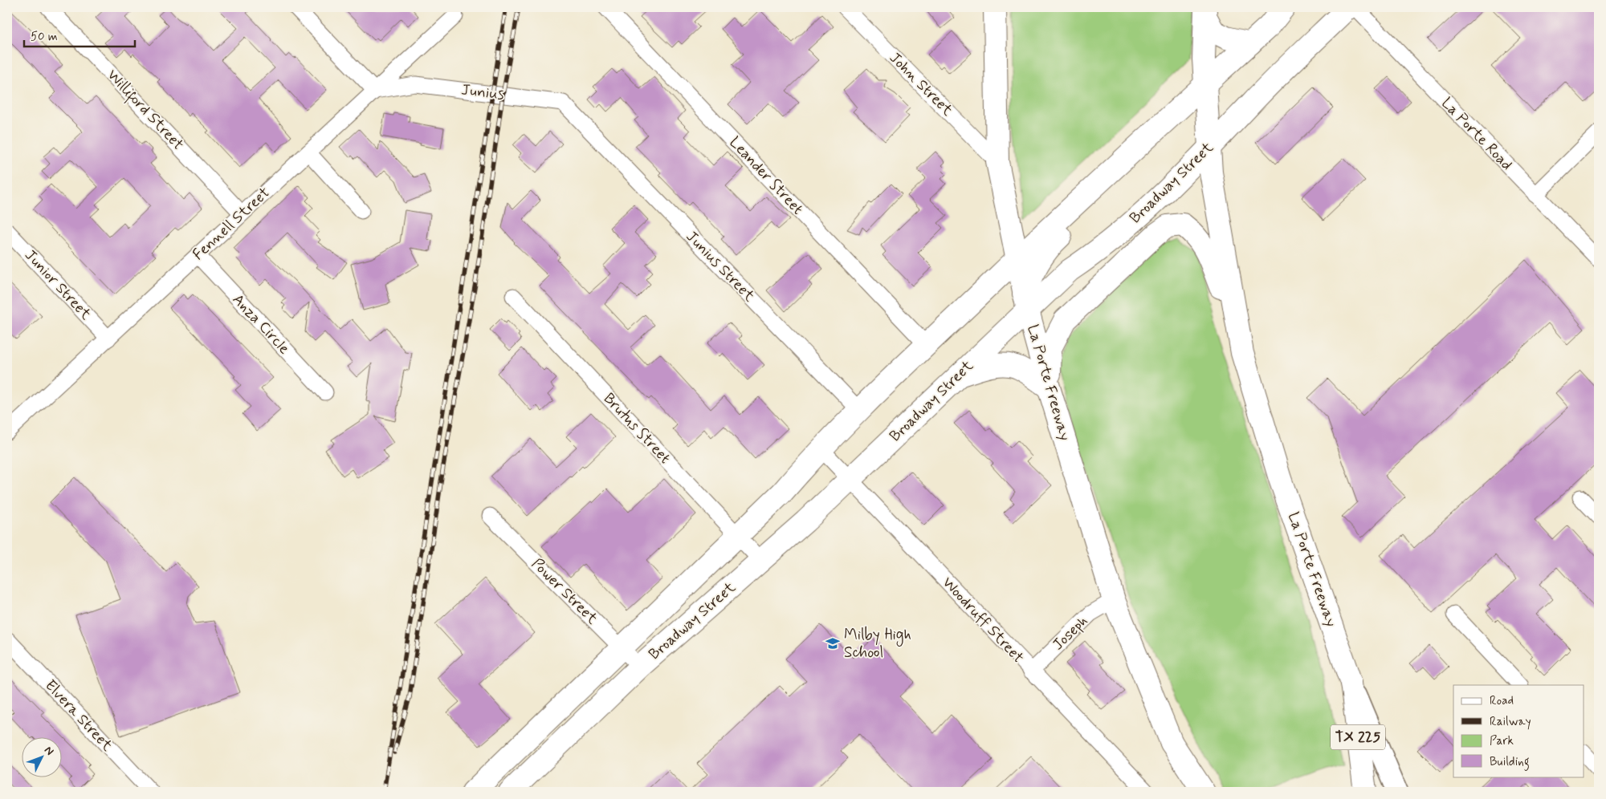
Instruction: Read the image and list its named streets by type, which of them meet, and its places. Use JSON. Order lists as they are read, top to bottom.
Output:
{
  "streets": {
    "main road": ["Broadway Street", "La Porte Freeway", "TX 225"],
    "street": [
      "John Street",
      "Junius",
      "Williford Street",
      "La Porte Road",
      "Leander Street",
      "Fennell Street",
      "Junius Street",
      "Junior Street",
      "Anza Circle",
      "Brutus Street",
      "Power Street",
      "Woodruff Street",
      "Joseph",
      "Elvera Street"
    ]
  },
  "crossings": [
    ["John Street", "La Porte Freeway"],
    ["Junius", "Fennell Street"],
    ["Junius", "Junius Street"],
    ["Williford Street", "Fennell Street"],
    ["Leander Street", "Broadway Street"],
    ["Broadway Street", "Junius Street"],
    ["Broadway Street", "La Porte Freeway"],
    ["Broadway Street", "Brutus Street"],
    ["Broadway Street", "Power Street"],
    ["Broadway Street", "Woodruff Street"],
    ["Fennell Street", "Junior Street"],
    ["Fennell Street", "Anza Circle"],
    ["La Porte Freeway", "Joseph"],
    ["La Porte Freeway", "TX 225"],
    ["Woodruff Street", "Joseph"]
  ],
  "places": {
    "school or university": ["Milby High School"]
  },
  "legend": [
    "Road",
    "Railway",
    "Park",
    "Building"
  ],
  "scale_bar": "50 m",
  "north": "top right"
}
